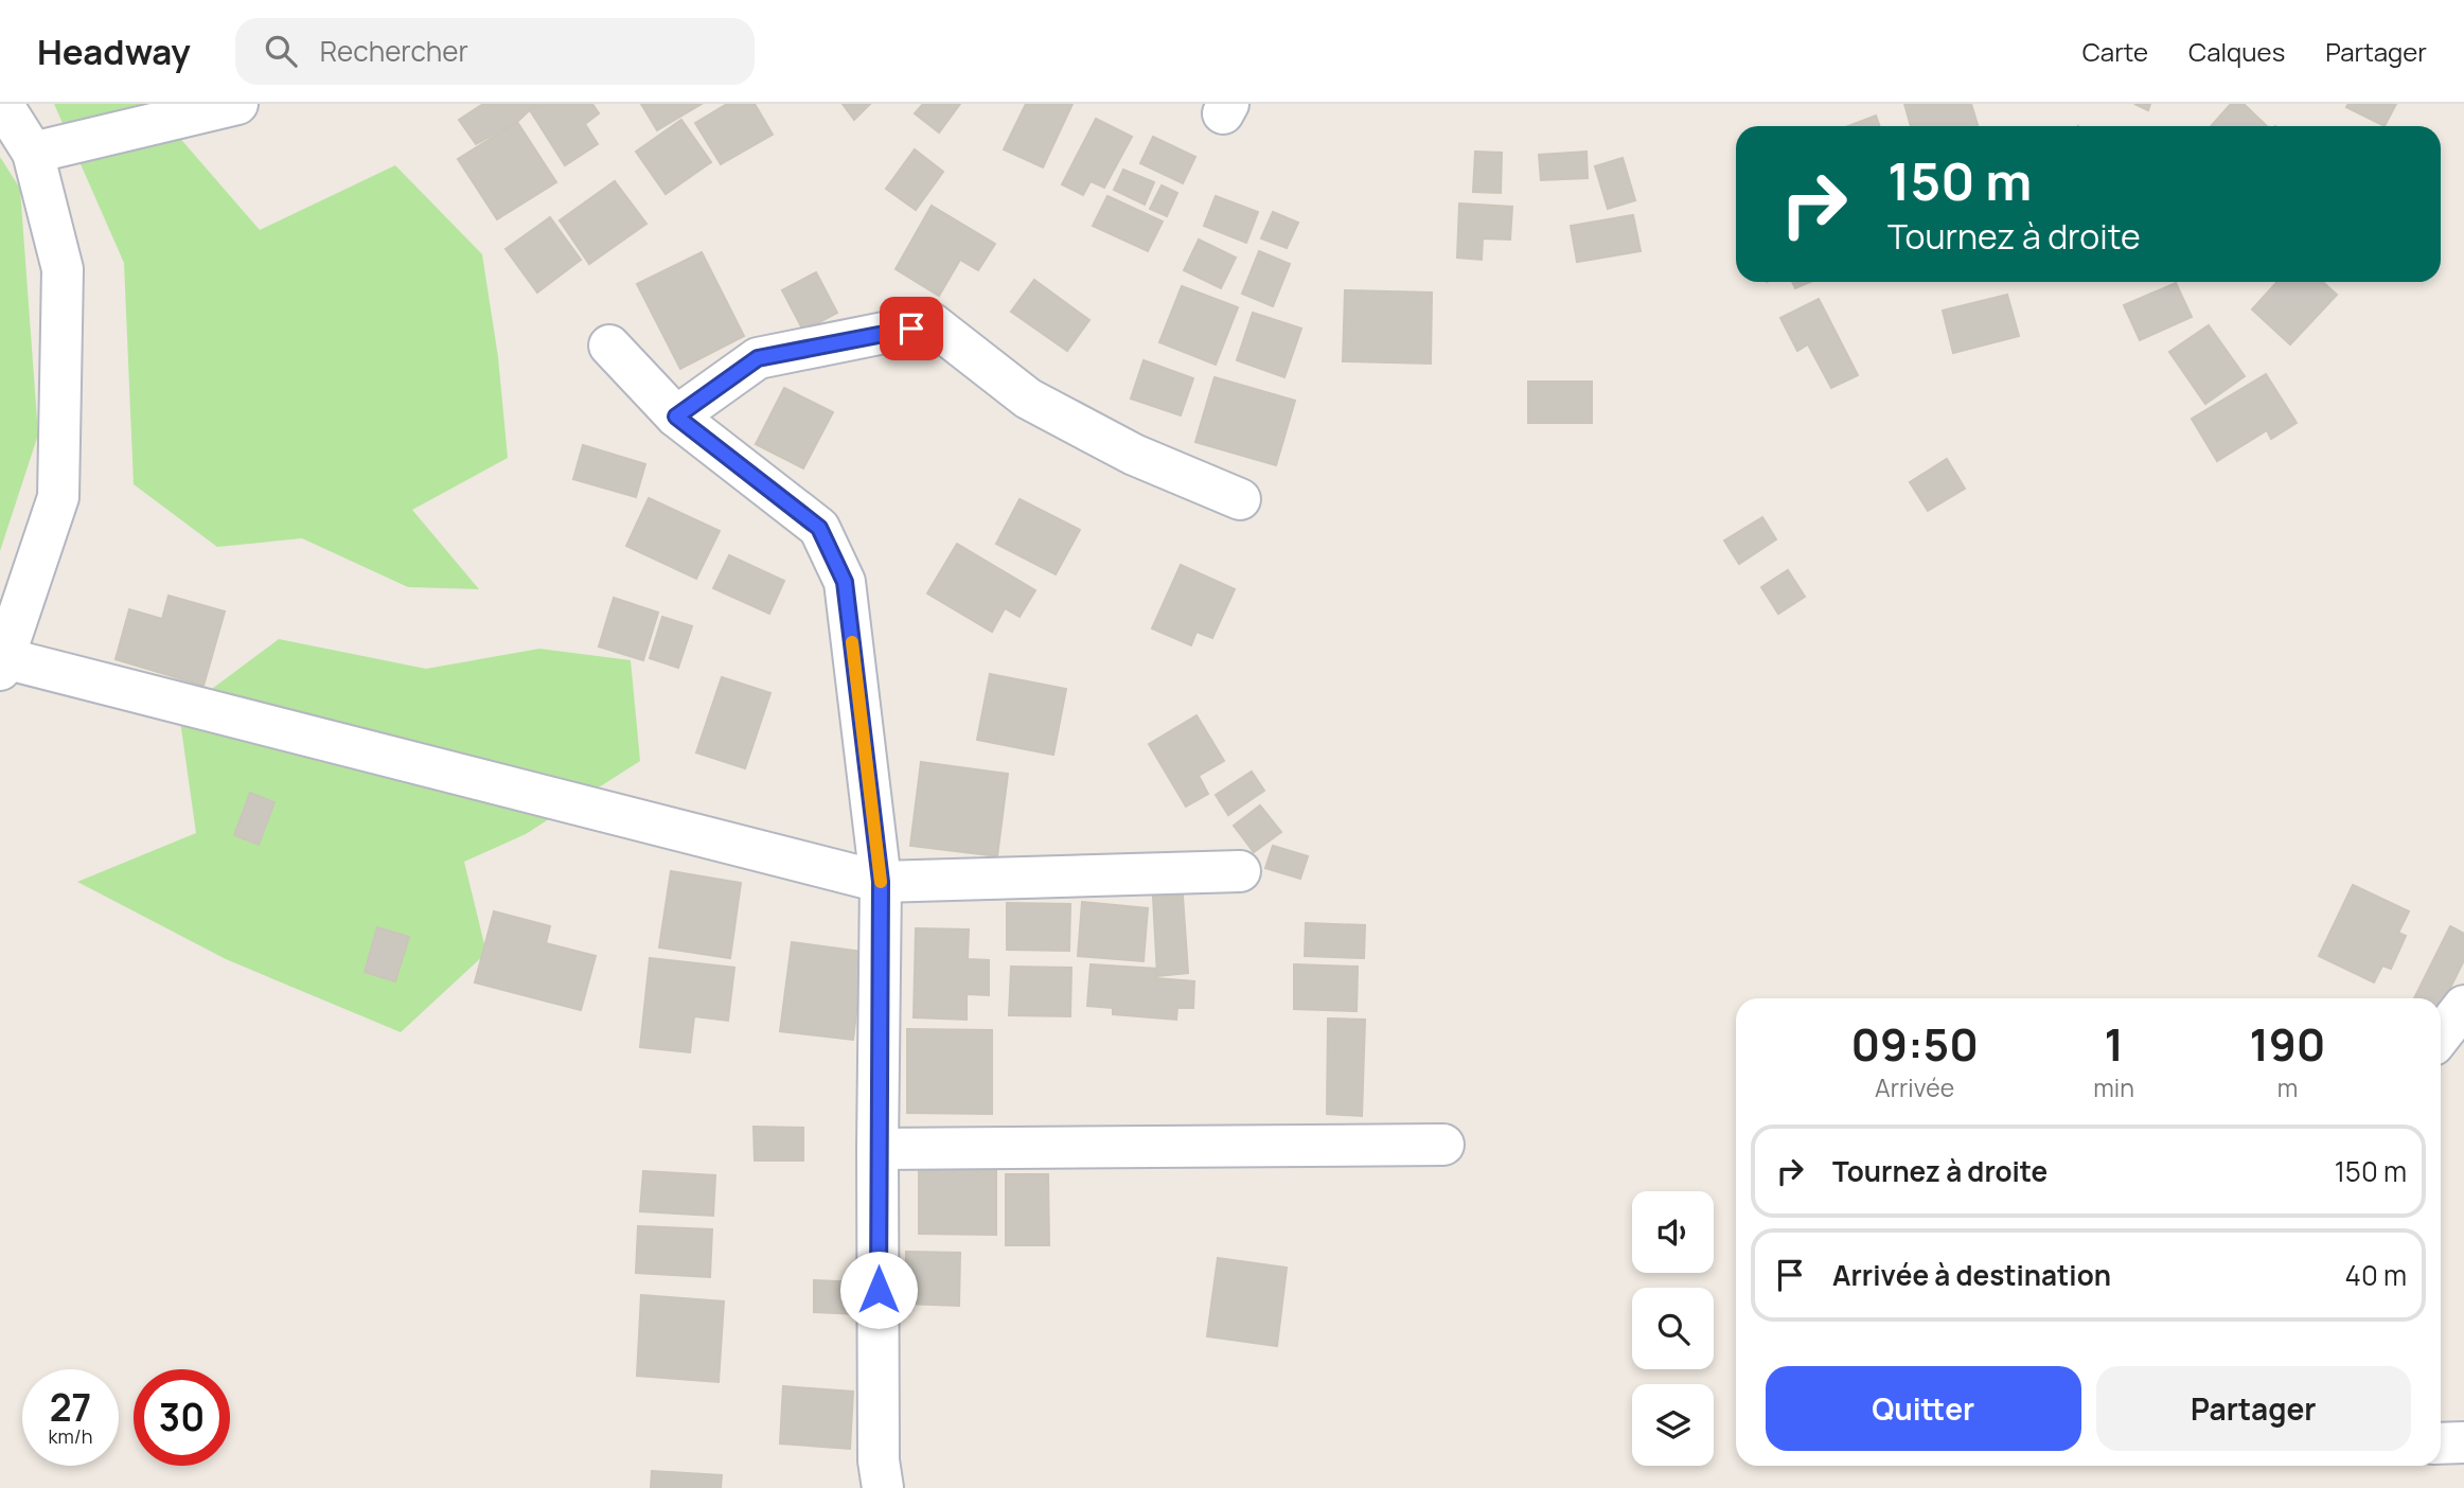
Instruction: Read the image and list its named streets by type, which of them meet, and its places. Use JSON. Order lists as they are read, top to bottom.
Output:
{
  "page": {
    "header": "Headway",
    "search": "Rechercher",
    "nav": ["Carte", "Calques", "Partager"],
    "turn": ["150 m", "Tournez à droite"],
    "eta": [
      "09:50",
      "Arrivée",
      "1",
      "min",
      "190",
      "m"
    ],
    "list": [
      {
        "name": "Tournez à droite",
        "value": "150 m"
      },
      {
        "name": "Arrivée à destination",
        "value": "40 m"
      }
    ],
    "buttons": ["Quitter", "Partager"],
    "speed": "27 km/h",
    "limit": "30"
  }
}
